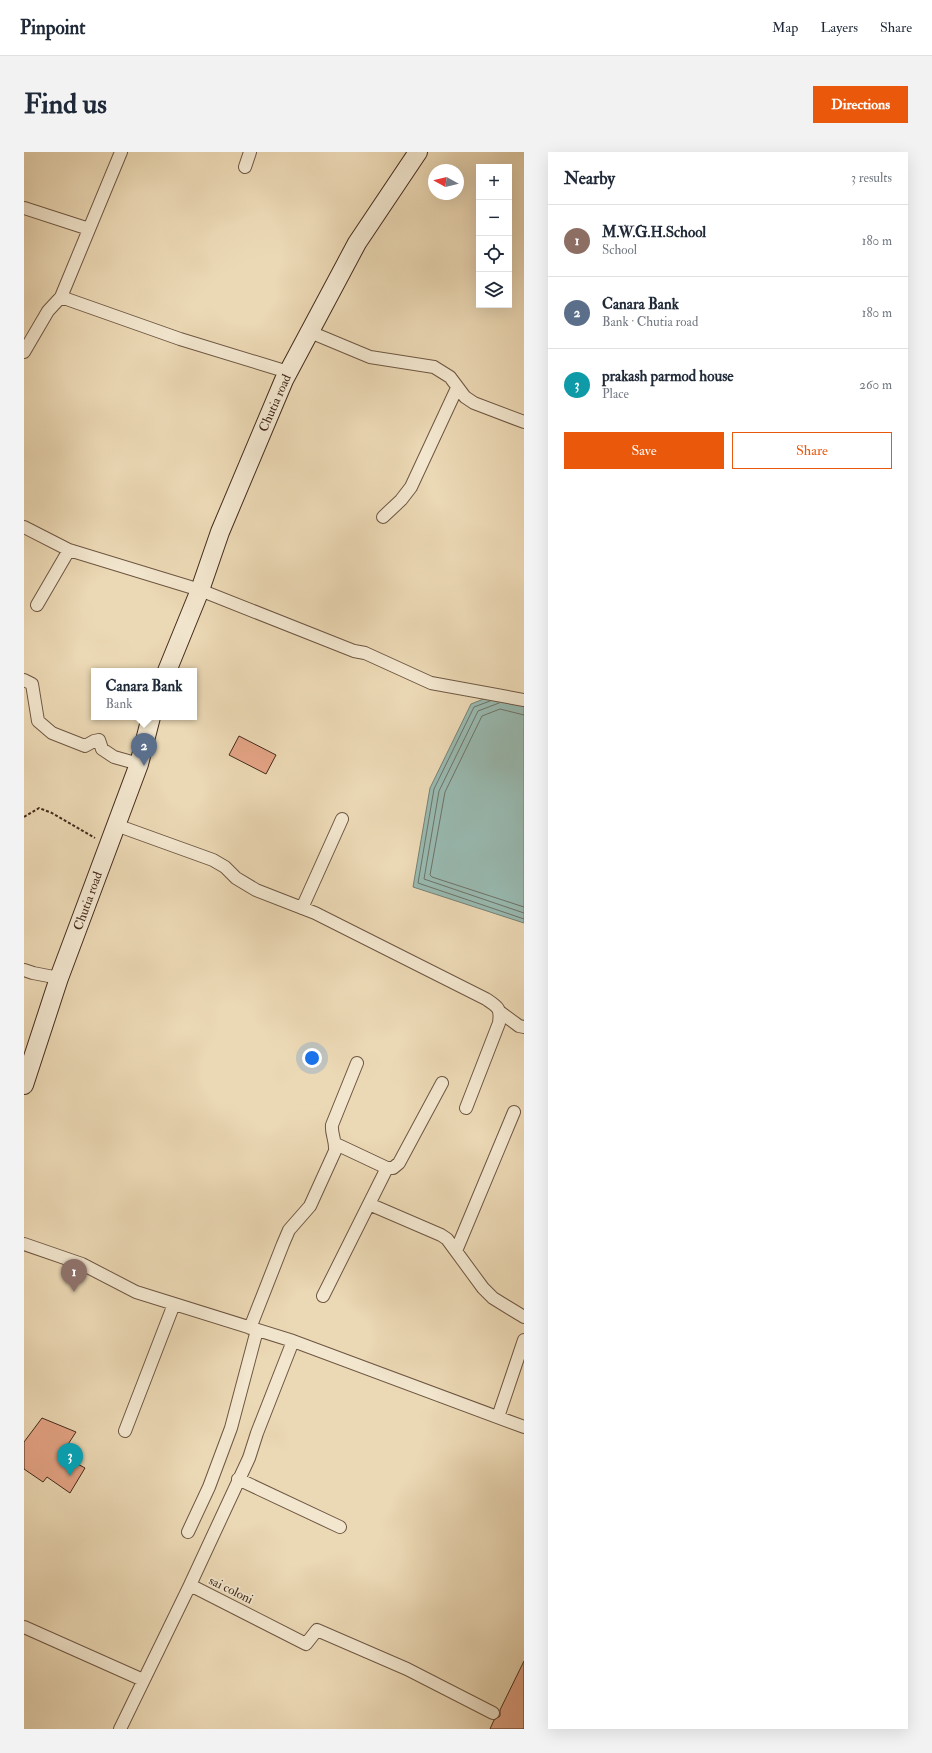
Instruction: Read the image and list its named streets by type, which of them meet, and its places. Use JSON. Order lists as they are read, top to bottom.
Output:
{
  "streets": {
    "street": ["Chutia road", "sai coloni"]
  },
  "north": "left",
  "page": {
    "header": "Pinpoint",
    "nav": ["Map", "Layers", "Share"],
    "buttons": [
      "Directions",
      ["Save", "Share"]
    ],
    "title": "Find us",
    "heading": ["Nearby", "3 results"],
    "map_buttons": ["+", "−"],
    "list": [
      {
        "mark": "1",
        "name": "M.W.G.H.School",
        "note": "School",
        "value": "180 m"
      },
      {
        "mark": "2",
        "name": "Canara Bank",
        "note": "Bank · Chutia road",
        "value": "180 m"
      },
      {
        "mark": "3",
        "name": "prakash parmod house",
        "note": "Place",
        "value": "260 m"
      }
    ],
    "popup": ["Canara Bank", "Bank"],
    "pins": ["2", "1", "3"]
  }
}
